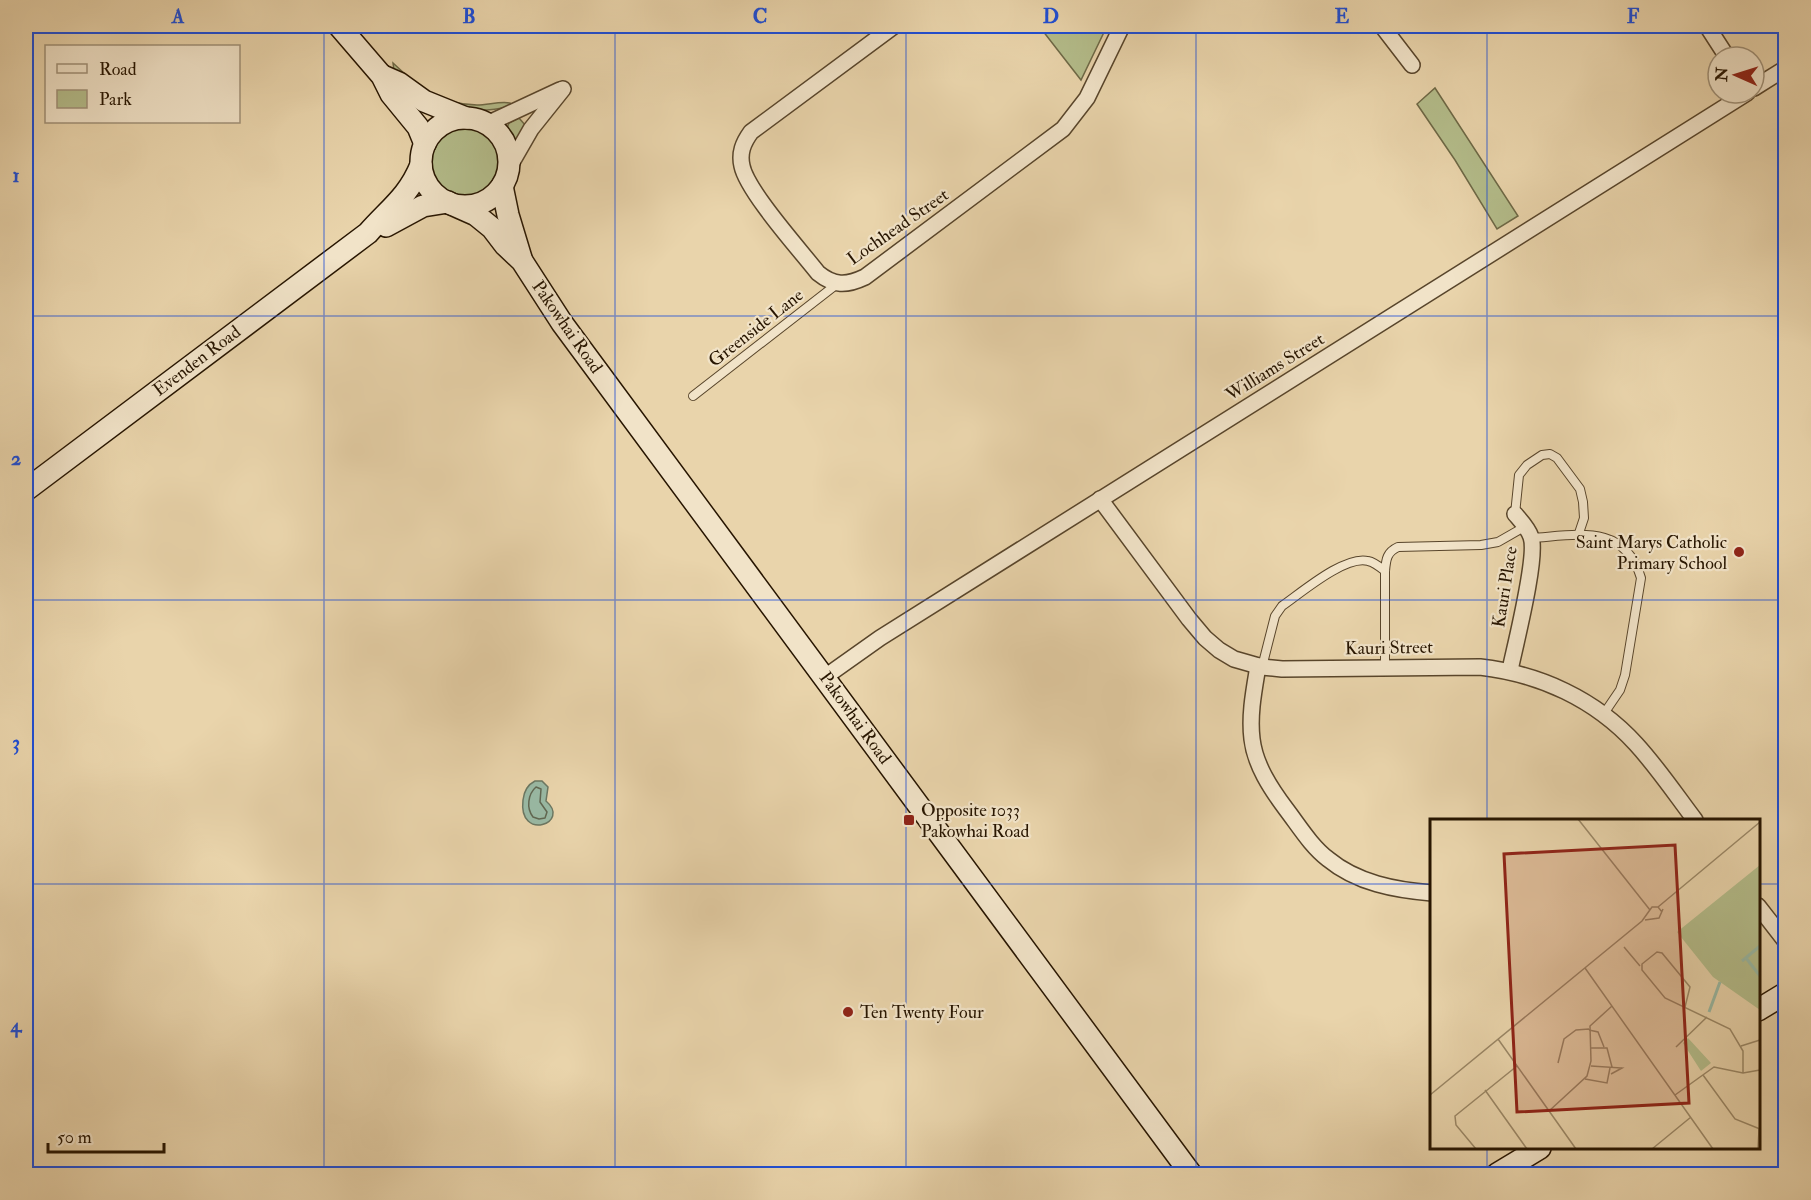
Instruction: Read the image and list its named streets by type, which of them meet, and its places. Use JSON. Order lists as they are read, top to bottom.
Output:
{
  "streets": {
    "main road": ["Pakowhai Road", "Evenden Road"],
    "street": [
      "Lochhead Street",
      "Williams Street",
      "Kauri Place",
      "Kauri Street"
    ],
    "lane": ["Greenside Lane"]
  },
  "crossings": [
    ["Lochhead Street", "Greenside Lane"],
    ["Pakowhai Road", "Evenden Road"],
    ["Pakowhai Road", "Williams Street"],
    ["Williams Street", "Kauri Street"],
    ["Kauri Place", "Kauri Street"]
  ],
  "places": {
    "other": ["Saint Marys Catholic Primary School", "Ten Twenty Four"],
    "transit": ["Opposite 1033 Pakowhai Road"]
  },
  "legend": ["Road", "Park"],
  "scale_bar": "50 m",
  "north": "left",
  "grid": {
    "columns": [
      "A",
      "B",
      "C",
      "D",
      "E",
      "F"
    ],
    "rows": [
      "1",
      "2",
      "3",
      "4"
    ]
  }
}
